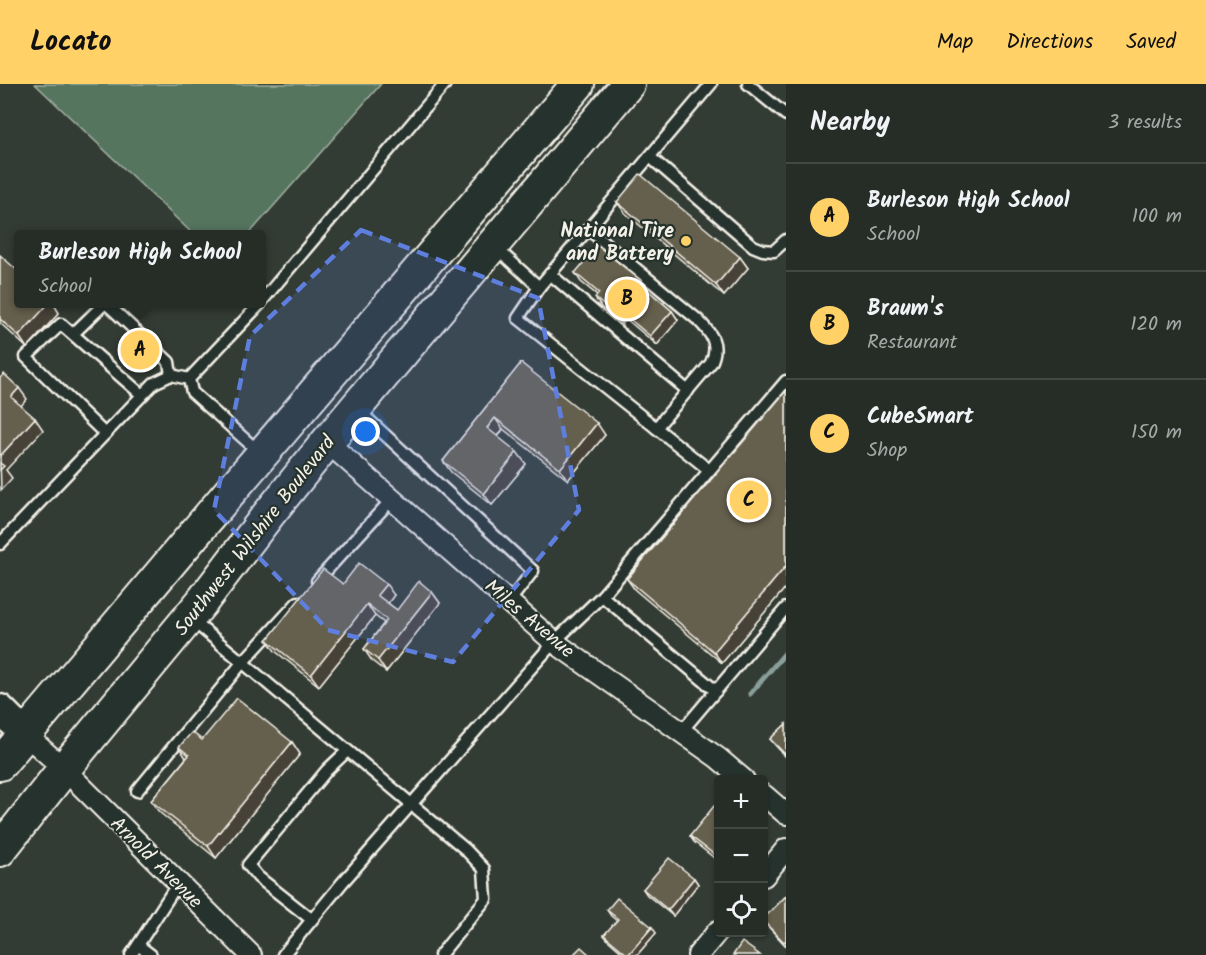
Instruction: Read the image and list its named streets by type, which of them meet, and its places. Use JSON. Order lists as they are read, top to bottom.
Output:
{
  "streets": {
    "main road": ["Southwest Wilshire Boulevard"],
    "street": ["Miles Avenue", "Arnold Avenue"]
  },
  "crossings": [
    ["Southwest Wilshire Boulevard", "Miles Avenue"],
    ["Southwest Wilshire Boulevard", "Arnold Avenue"]
  ],
  "places": ["National Tire and Battery"],
  "page": {
    "header": "Locato",
    "nav": ["Map", "Directions", "Saved"],
    "heading": ["Nearby", "3 results"],
    "list": [
      {
        "mark": "A",
        "name": "Burleson High School",
        "note": "School",
        "value": "100 m"
      },
      {
        "mark": "B",
        "name": "Braum's",
        "note": "Restaurant",
        "value": "120 m"
      },
      {
        "mark": "C",
        "name": "CubeSmart",
        "note": "Shop",
        "value": "150 m"
      }
    ],
    "popup": ["Burleson High School", "School"],
    "pins": ["B", "A", "C"],
    "map_buttons": ["+", "−"]
  }
}
